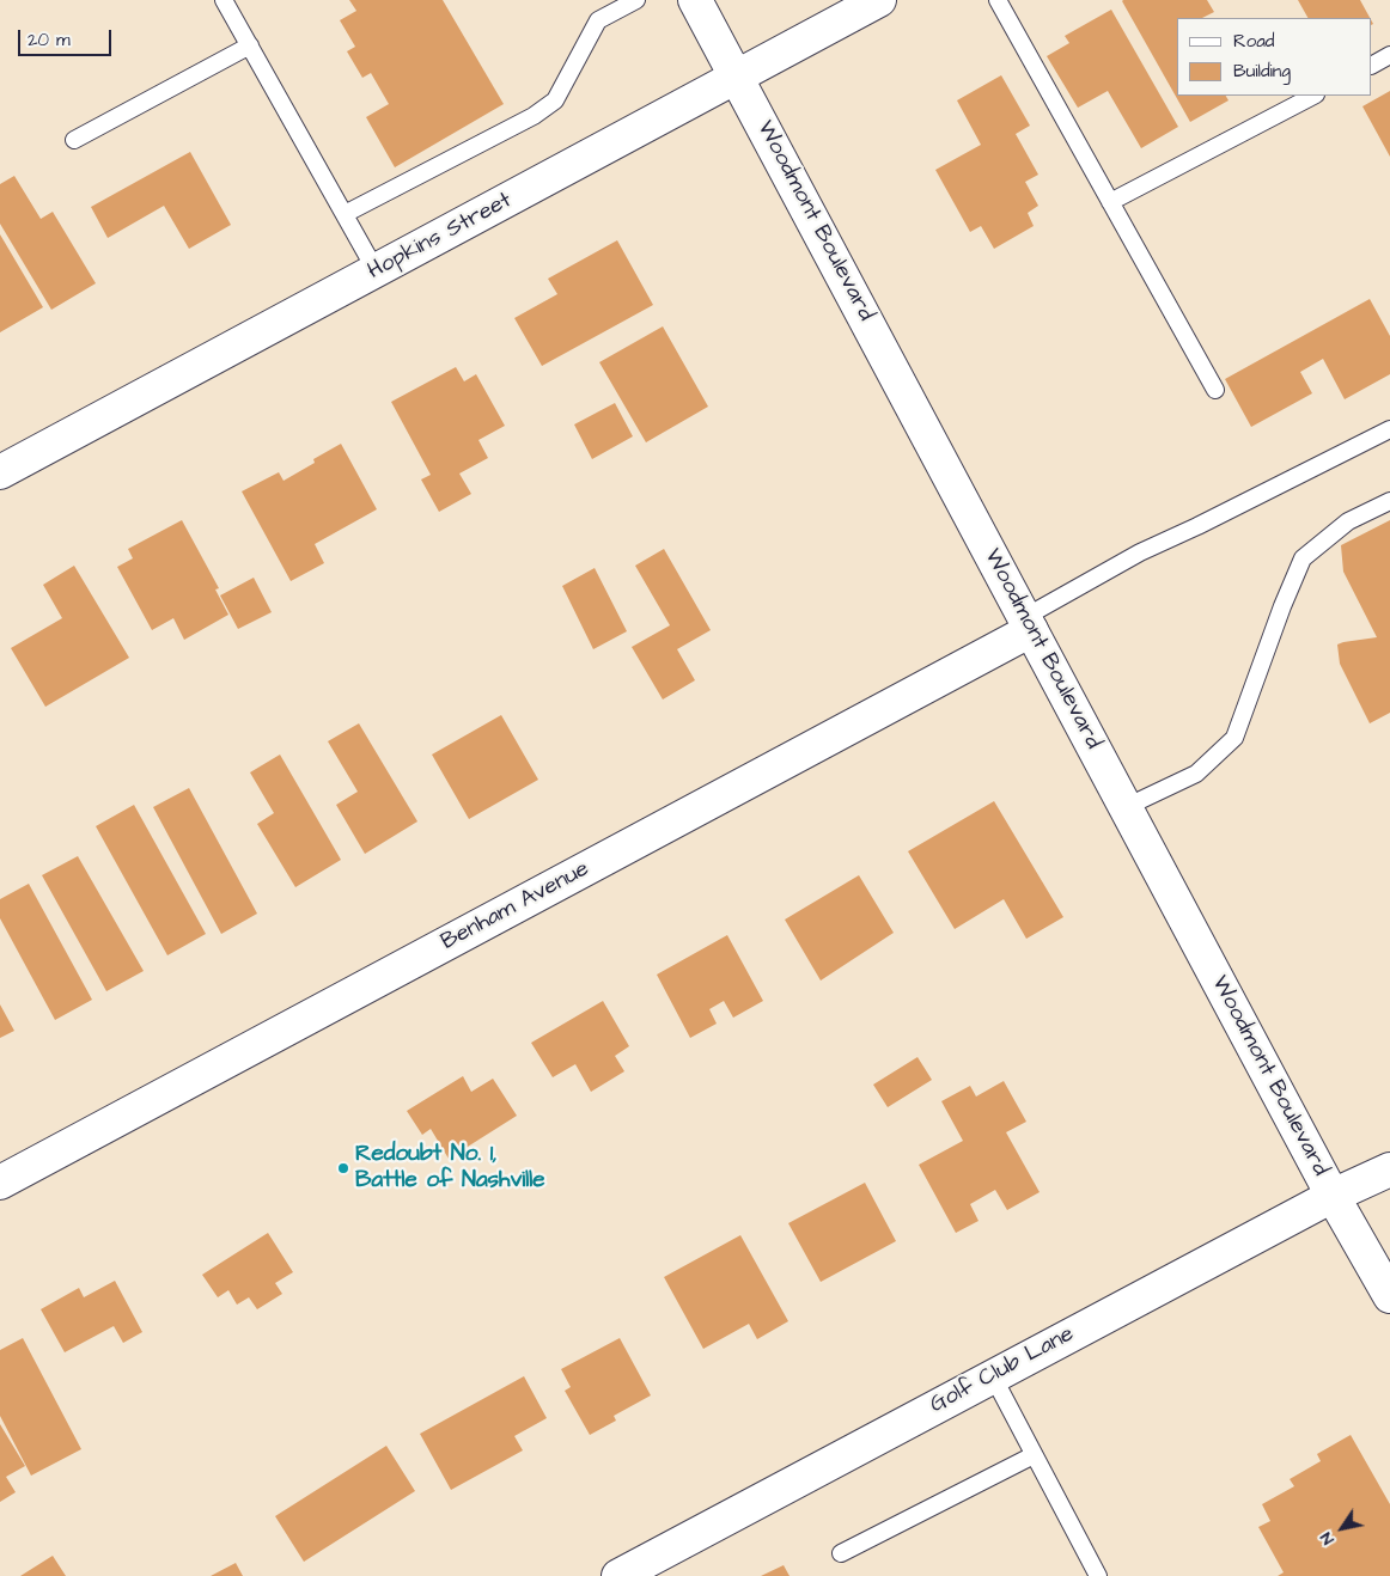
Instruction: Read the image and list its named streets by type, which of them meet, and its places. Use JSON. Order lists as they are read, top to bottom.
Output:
{
  "streets": {
    "street": [
      "Woodmont Boulevard",
      "Hopkins Street",
      "Benham Avenue",
      "Golf Club Lane"
    ]
  },
  "crossings": [
    ["Woodmont Boulevard", "Hopkins Street"],
    ["Woodmont Boulevard", "Benham Avenue"],
    ["Woodmont Boulevard", "Golf Club Lane"]
  ],
  "places": ["Redoubt No. 1, Battle of Nashville"],
  "legend": ["Road", "Building"],
  "scale_bar": "20 m",
  "north": "bottom left"
}
